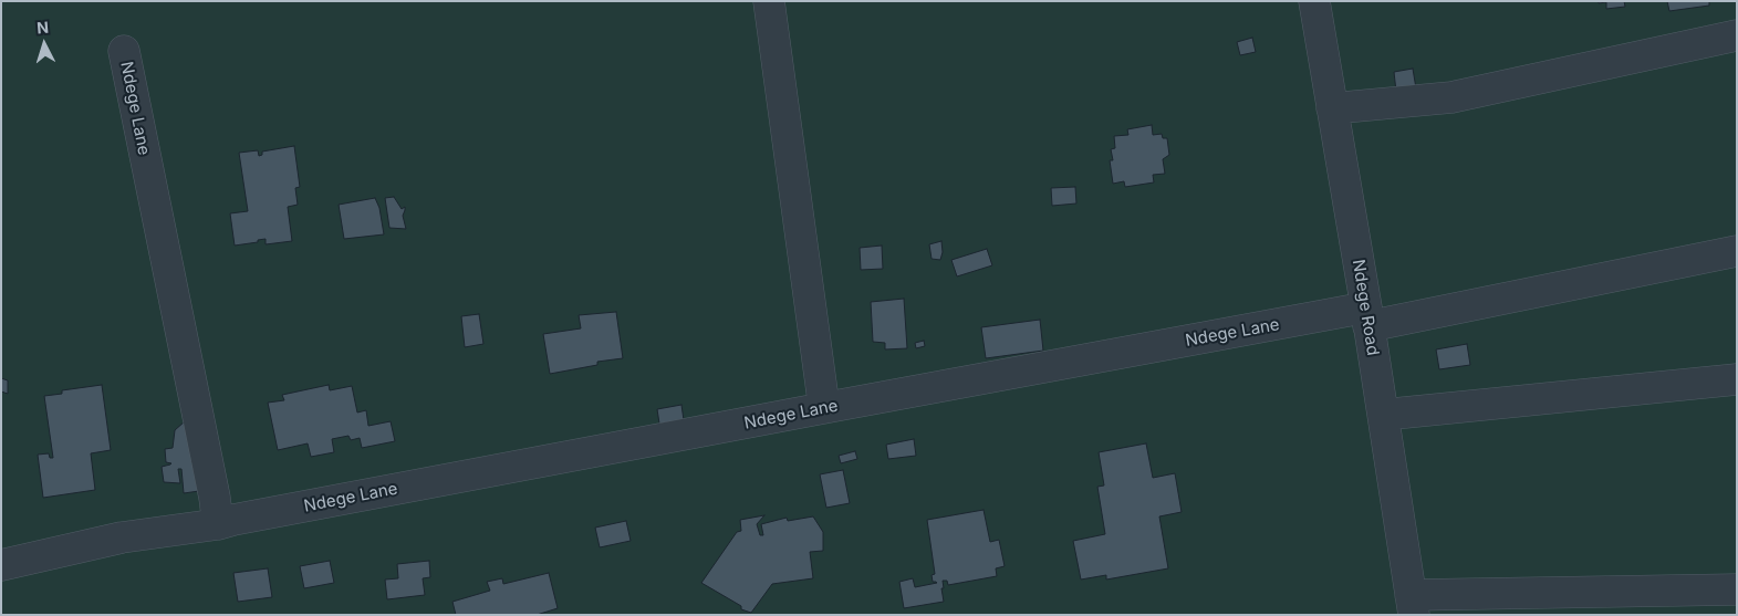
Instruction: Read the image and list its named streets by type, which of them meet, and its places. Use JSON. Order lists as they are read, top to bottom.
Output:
{
  "streets": {
    "street": ["Ndege Lane", "Ndege Road"]
  },
  "crossings": [
    ["Ndege Lane", "Ndege Road"]
  ],
  "north": "top"
}
